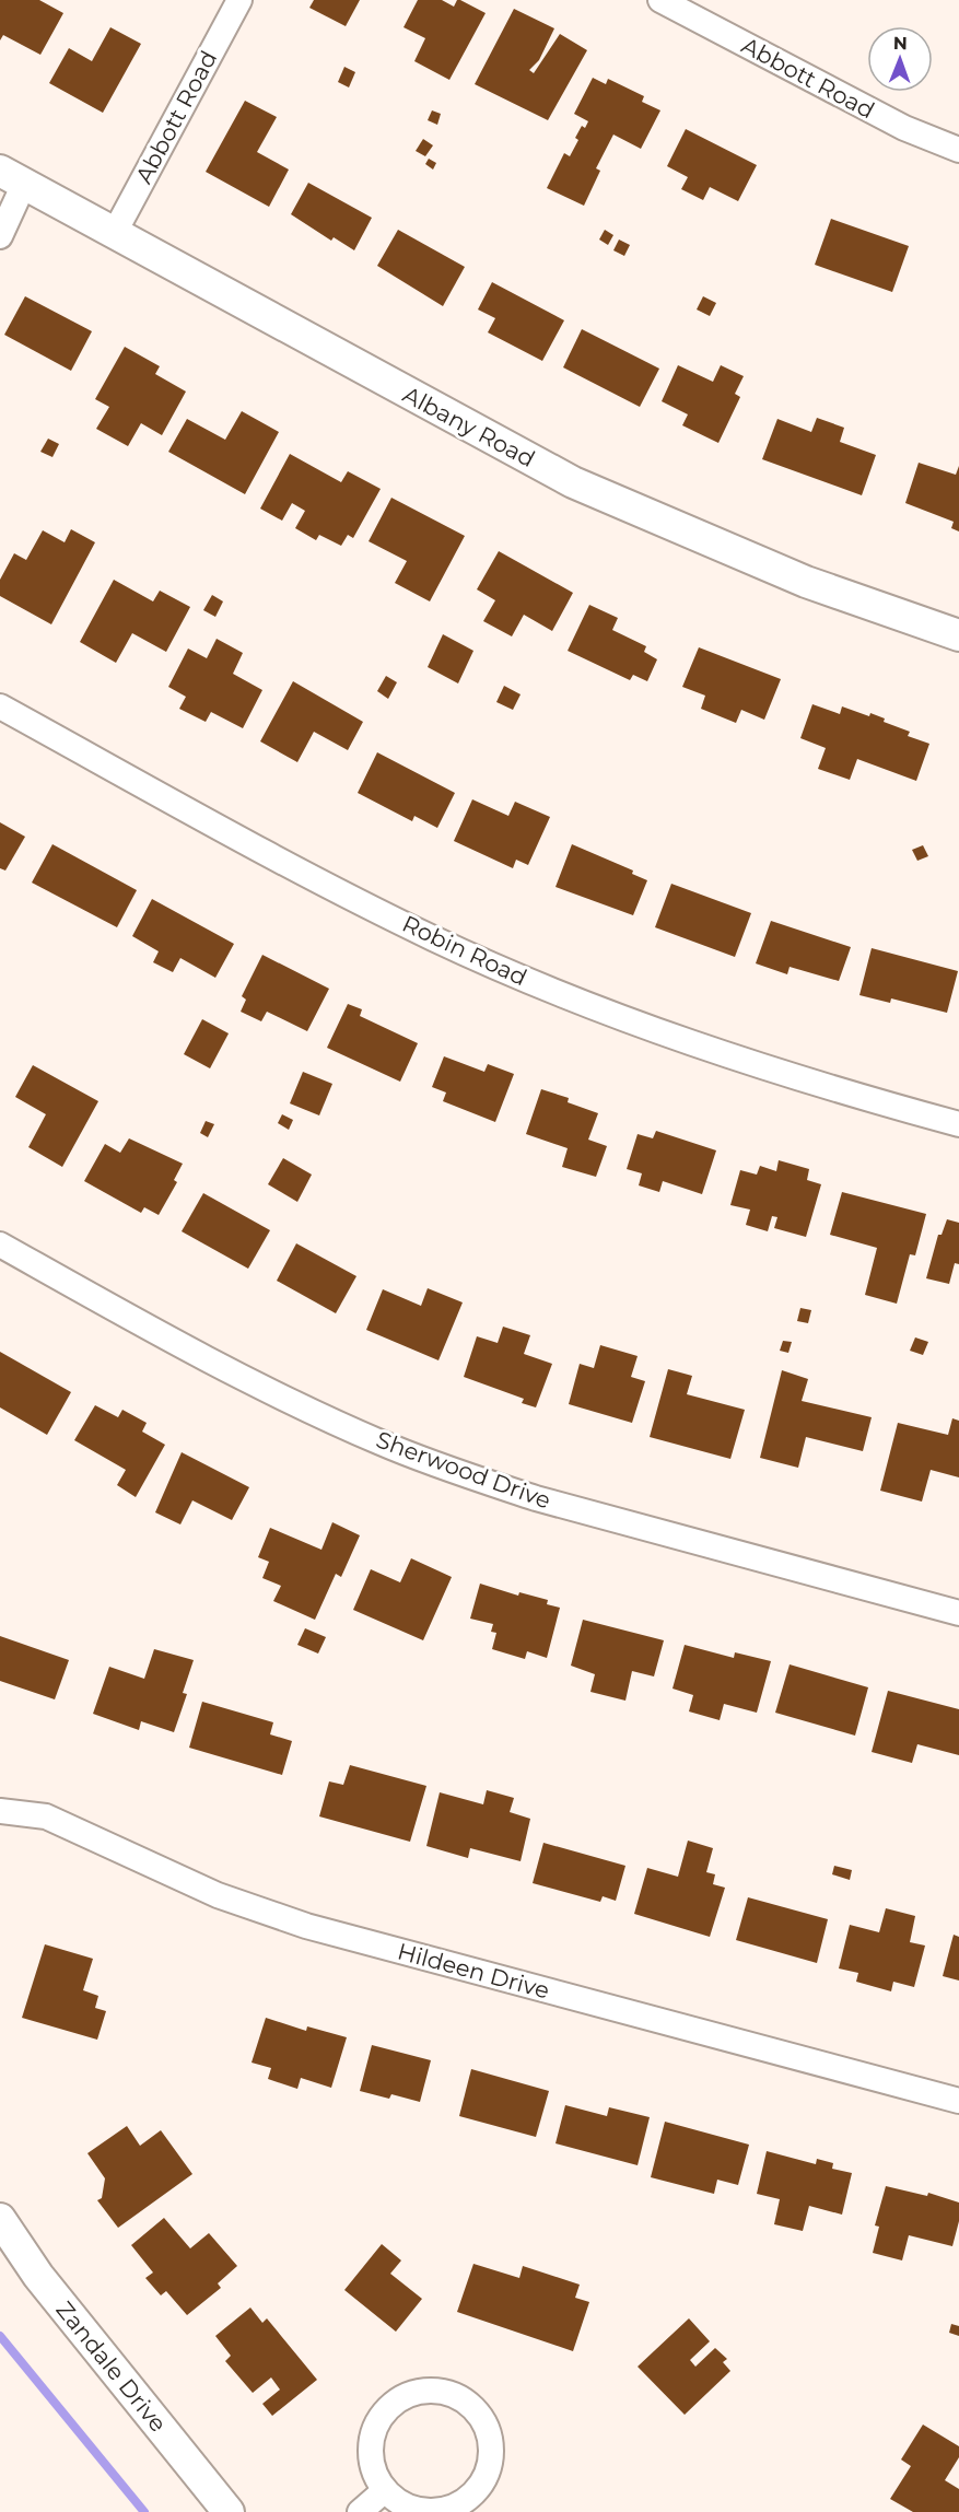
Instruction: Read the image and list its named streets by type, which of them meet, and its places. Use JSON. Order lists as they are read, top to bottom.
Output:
{
  "streets": {
    "street": [
      "Abbott Road",
      "Albany Road",
      "Robin Road",
      "Sherwood Drive",
      "Hildeen Drive",
      "Zandale Drive"
    ]
  },
  "crossings": [
    ["Abbott Road", "Albany Road"]
  ],
  "north": "top"
}
